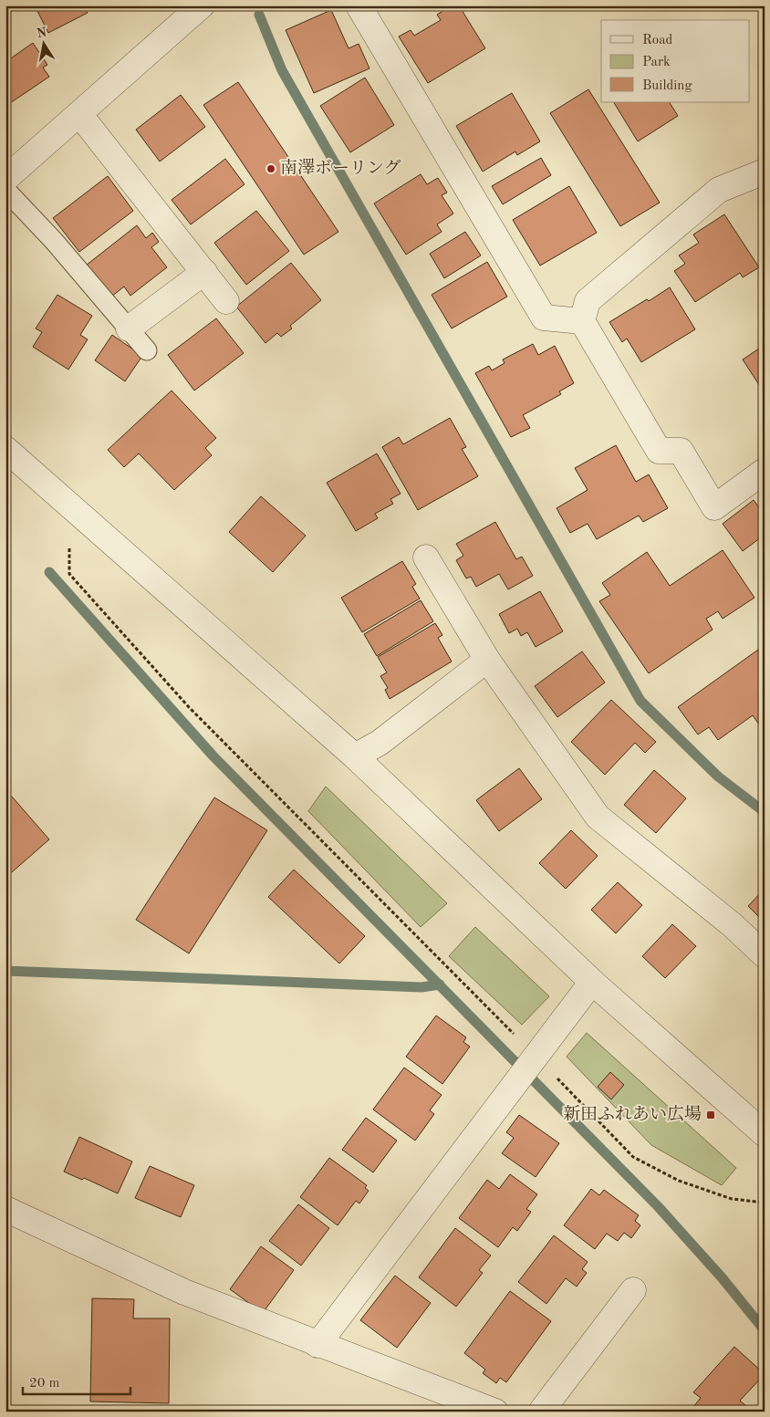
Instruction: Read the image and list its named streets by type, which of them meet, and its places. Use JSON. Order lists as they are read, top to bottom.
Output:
{
  "places": {
    "other": ["南澤ボーリング"],
    "transit": ["新田ふれあい広場"]
  },
  "legend": ["Road", "Park", "Building"],
  "scale_bar": "20 m",
  "north": "top"
}
